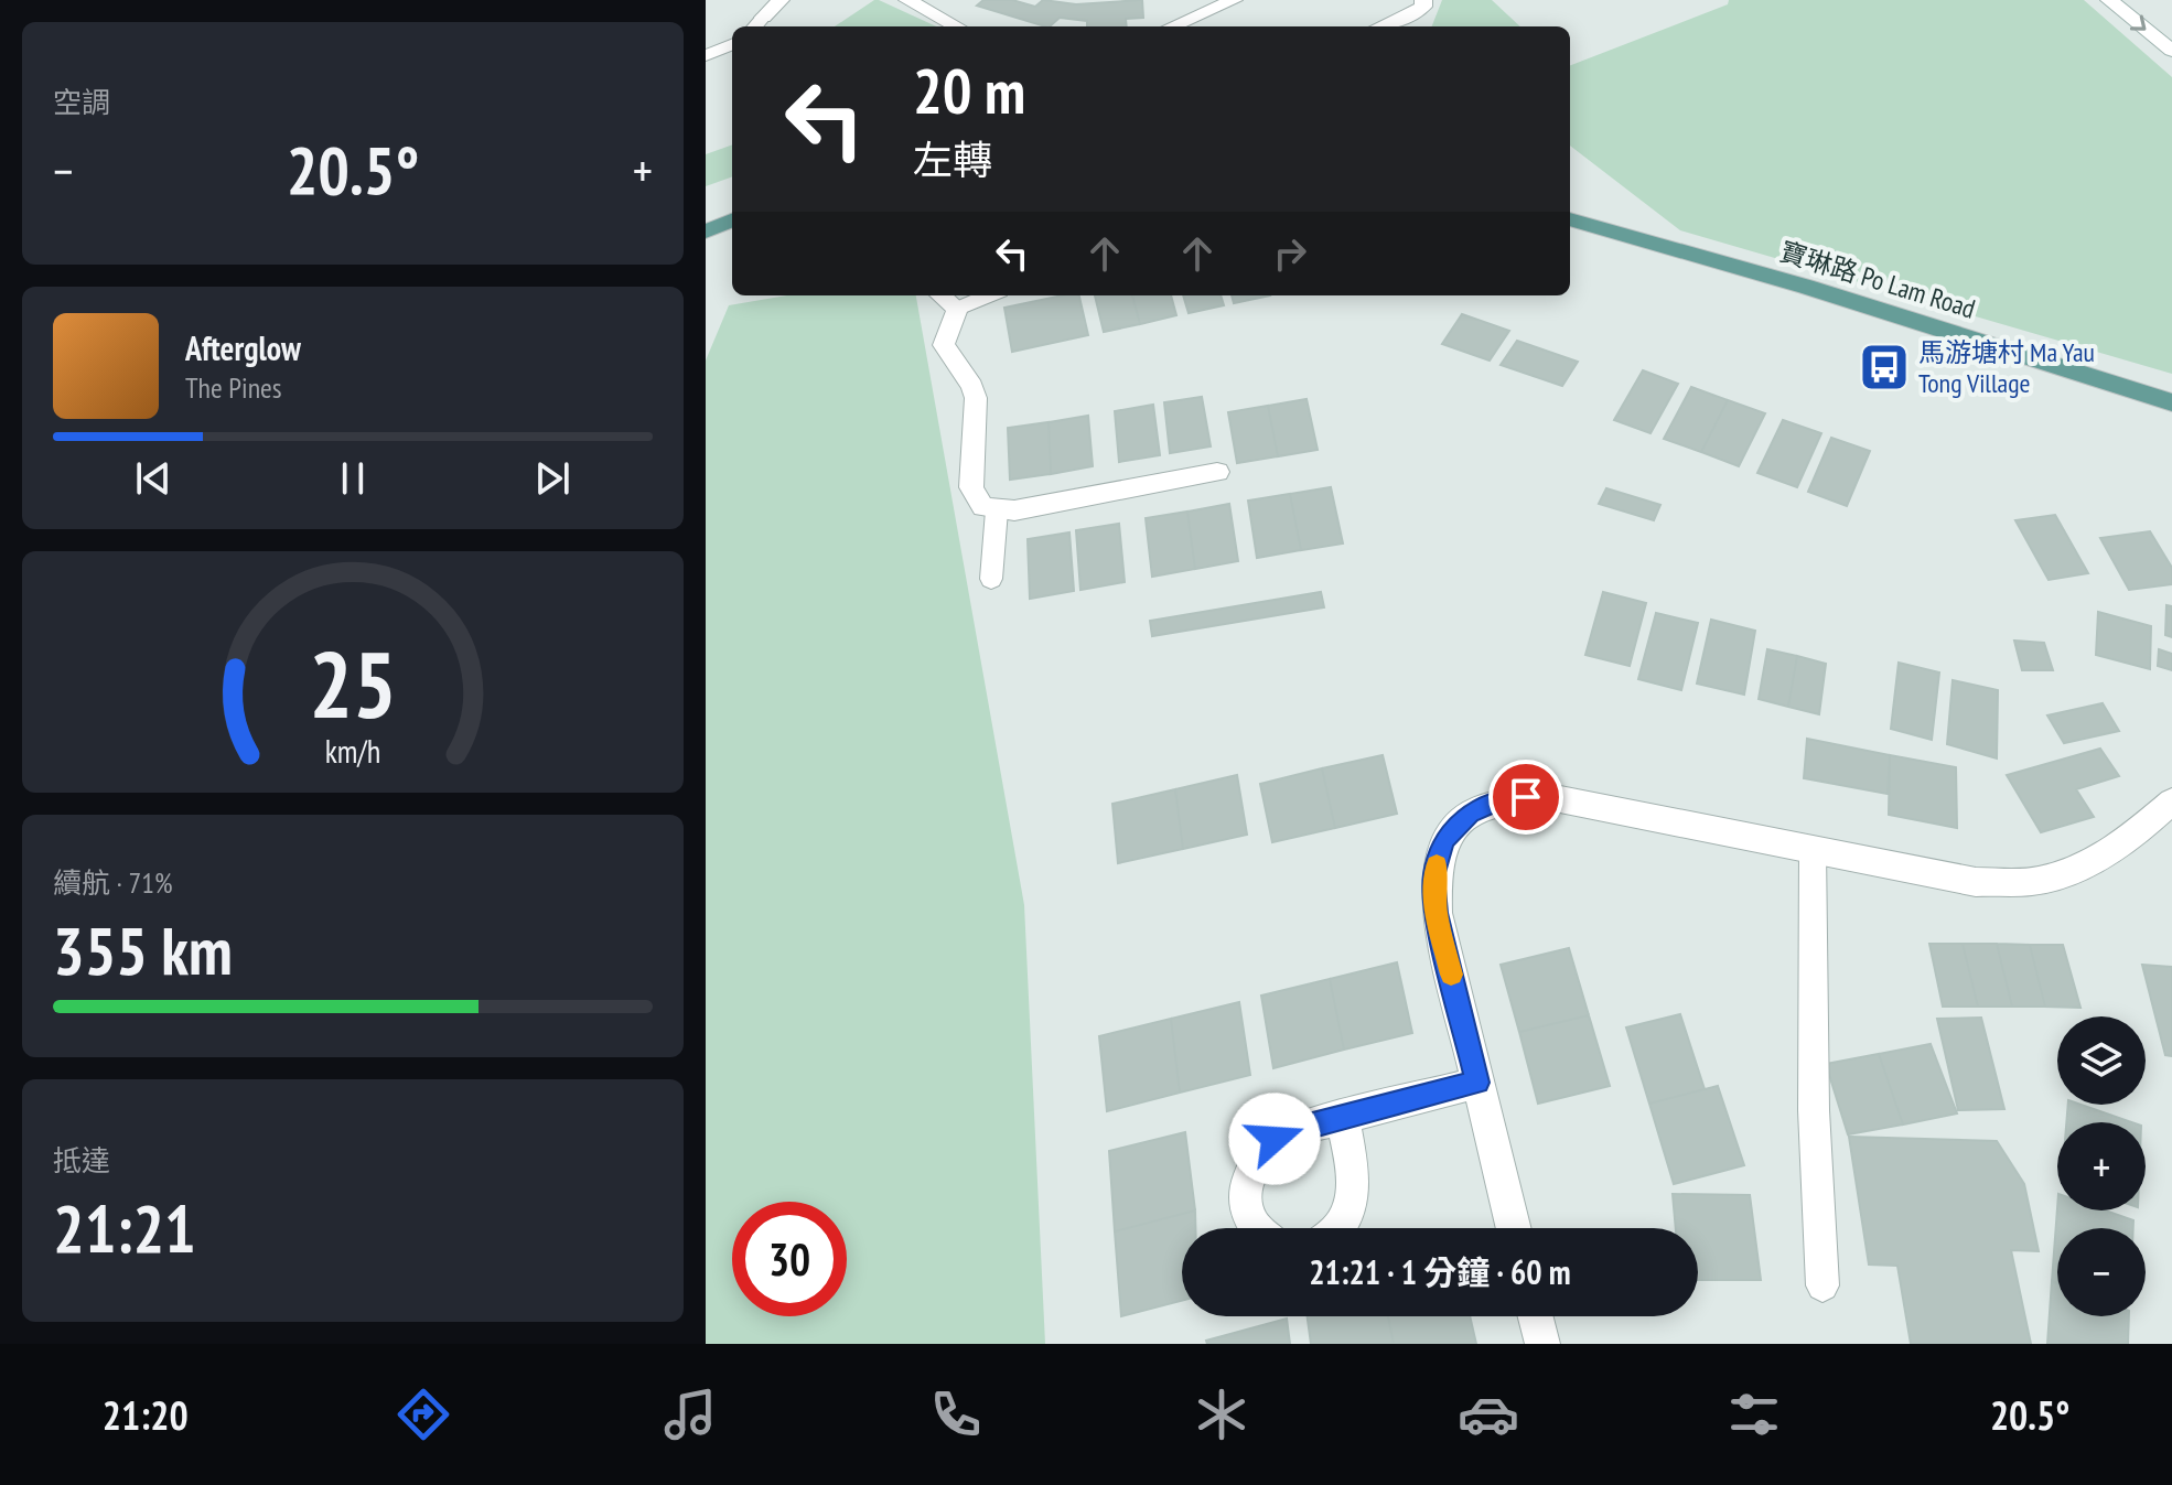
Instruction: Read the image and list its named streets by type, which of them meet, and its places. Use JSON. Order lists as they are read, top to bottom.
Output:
{
  "streets": {
    "main road": ["寶琳路 Po Lam Road"]
  },
  "places": {
    "bus stop": ["馬游塘村 Ma Yau Tong Village"]
  },
  "page": {
    "tile": [
      "空調",
      ["續航 · 71%", "355 km"],
      ["抵達", "21:21"]
    ],
    "turn": ["20 m", "左轉"],
    "heat": ["−", "20.5°", "+"],
    "song": ["Afterglow", "The Pines"],
    "map_buttons": ["+", "−"],
    "limit": "30",
    "trip": "21:21 · 1 分鐘 · 60 m",
    "tabs": ["21:20", "20.5°"],
    "gauge": ["25", "km/h"]
  }
}
